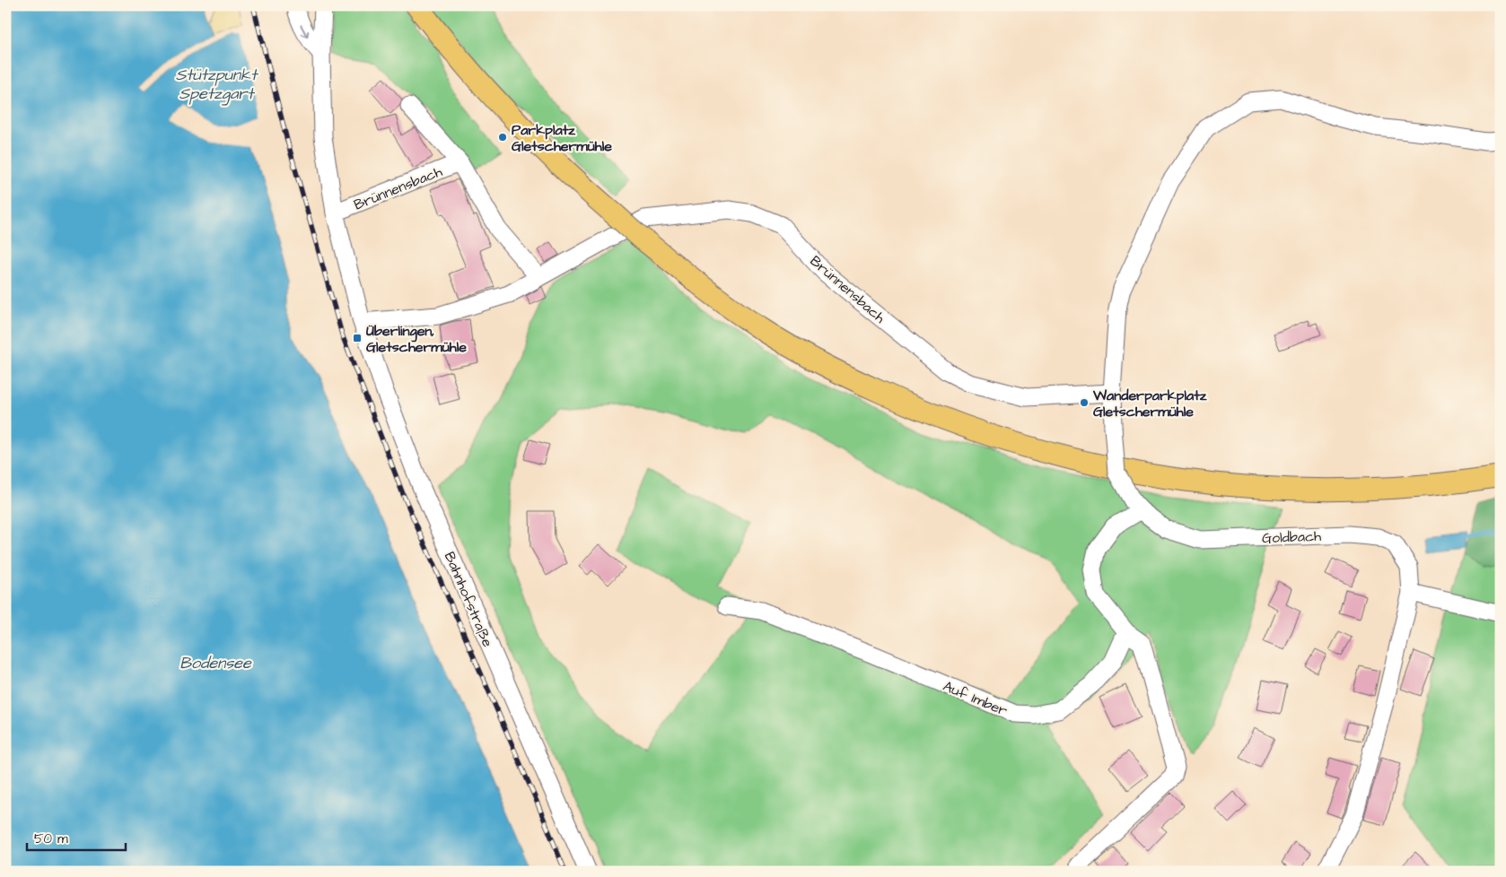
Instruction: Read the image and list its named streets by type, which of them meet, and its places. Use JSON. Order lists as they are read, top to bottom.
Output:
{
  "streets": {
    "street": [
      "Brünnensbach",
      "Goldbach",
      "Bahnhofstraße",
      "Auf Imber"
    ]
  },
  "crossings": [
    ["Brünnensbach", "Bahnhofstraße"]
  ],
  "water": ["Stützpunkt Spetzgart", "Bodensee"],
  "places": {
    "other": ["Parkplatz Gletschermühle", "Wanderparkplatz Gletschermühle"],
    "transit": ["Überlingen, Gletschermühle"]
  },
  "scale_bar": "50 m"
}
